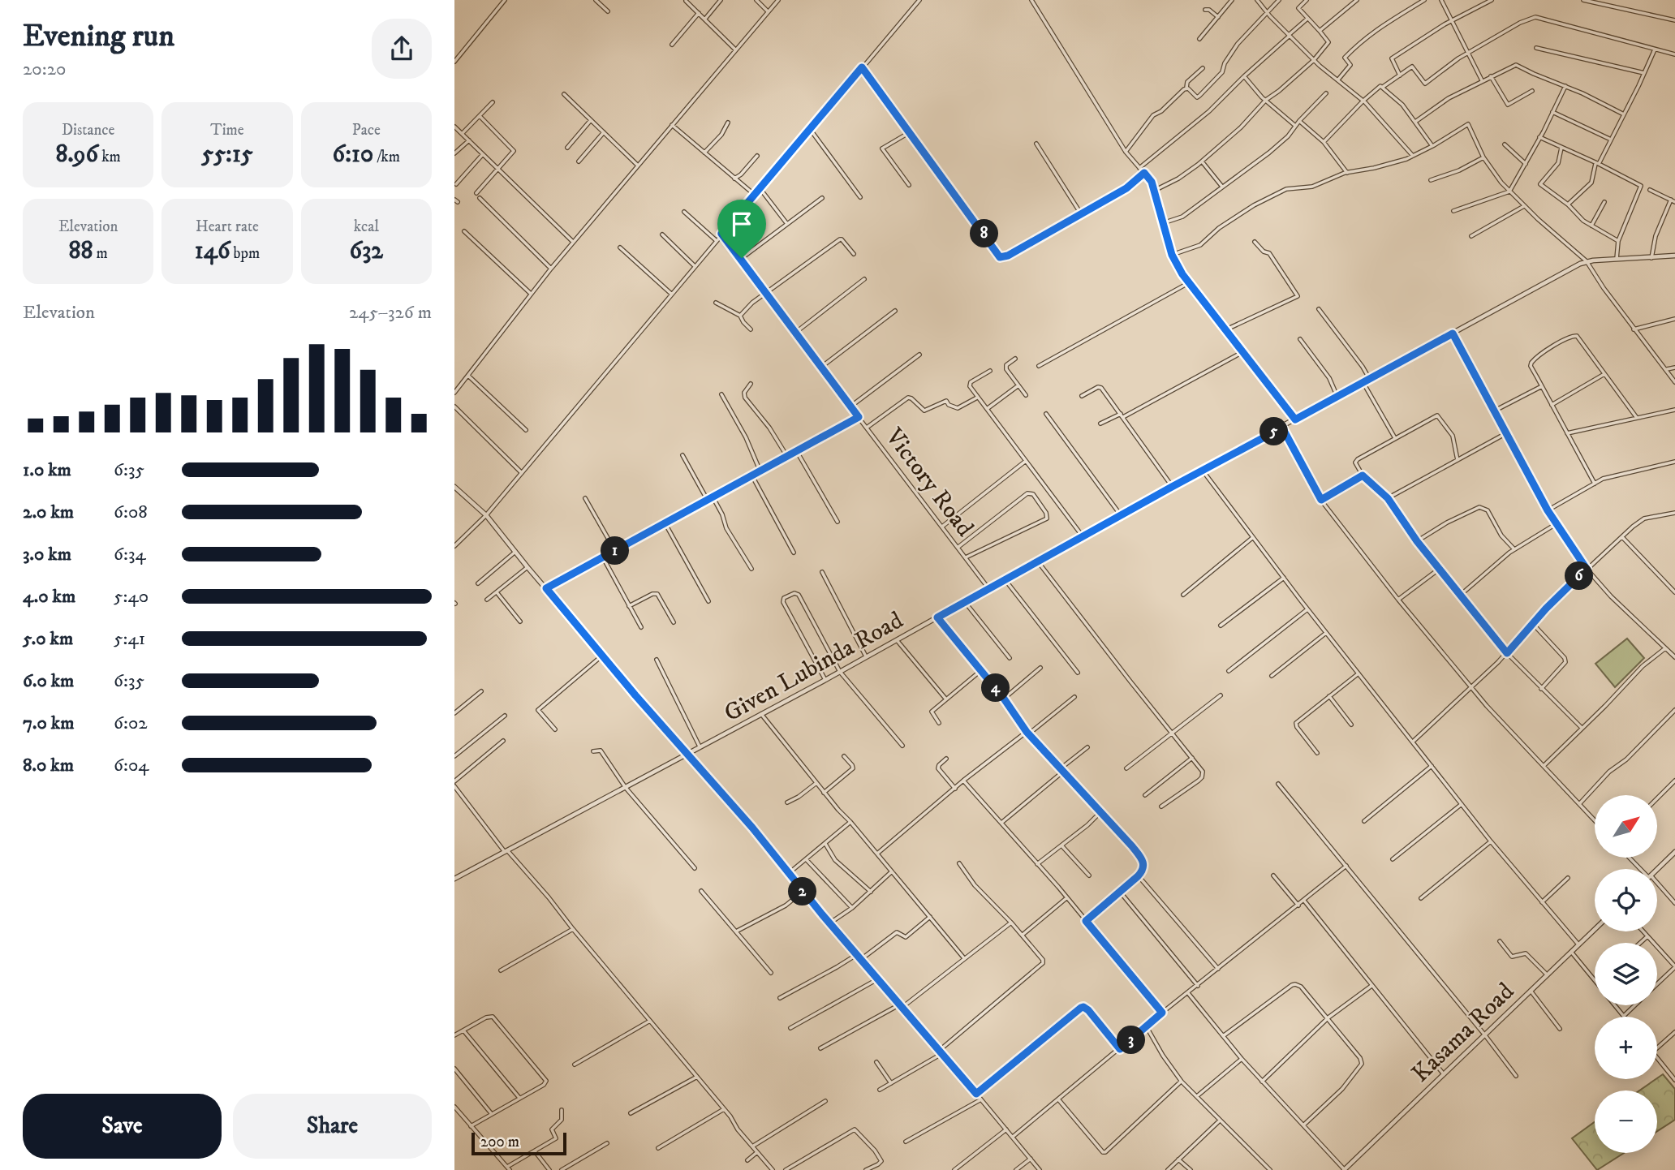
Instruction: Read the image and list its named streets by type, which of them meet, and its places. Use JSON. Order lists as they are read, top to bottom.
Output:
{
  "streets": {
    "street": ["Victory Road", "Given Lubinda Road", "Kasama Road"]
  },
  "crossings": [
    ["Victory Road", "Given Lubinda Road"]
  ],
  "scale_bar": "200 m",
  "north": "top right",
  "page": {
    "heading": ["Evening run", "20:20"],
    "stats": [
      ["Distance", "8.96 km"],
      ["Time", "55:15"],
      ["Pace", "6:10 /km"],
      ["Elevation", "88 m"],
      ["Heart rate", "146 bpm"],
      ["kcal", "632"]
    ],
    "pins": [
      "8",
      "5",
      "1",
      "6",
      "4",
      "2",
      "3"
    ],
    "chart": ["Elevation", "245–326 m"],
    "list": [
      {
        "name": "1.0 km",
        "note": "6:35"
      },
      {
        "name": "2.0 km",
        "note": "6:08"
      },
      {
        "name": "3.0 km",
        "note": "6:34"
      },
      {
        "name": "4.0 km",
        "note": "5:40"
      },
      {
        "name": "5.0 km",
        "note": "5:41"
      },
      {
        "name": "6.0 km",
        "note": "6:35"
      },
      {
        "name": "7.0 km",
        "note": "6:02"
      },
      {
        "name": "8.0 km",
        "note": "6:04"
      }
    ],
    "map_buttons": ["+", "−"],
    "buttons": ["Save", "Share"],
    "scale": "200 m"
  }
}
